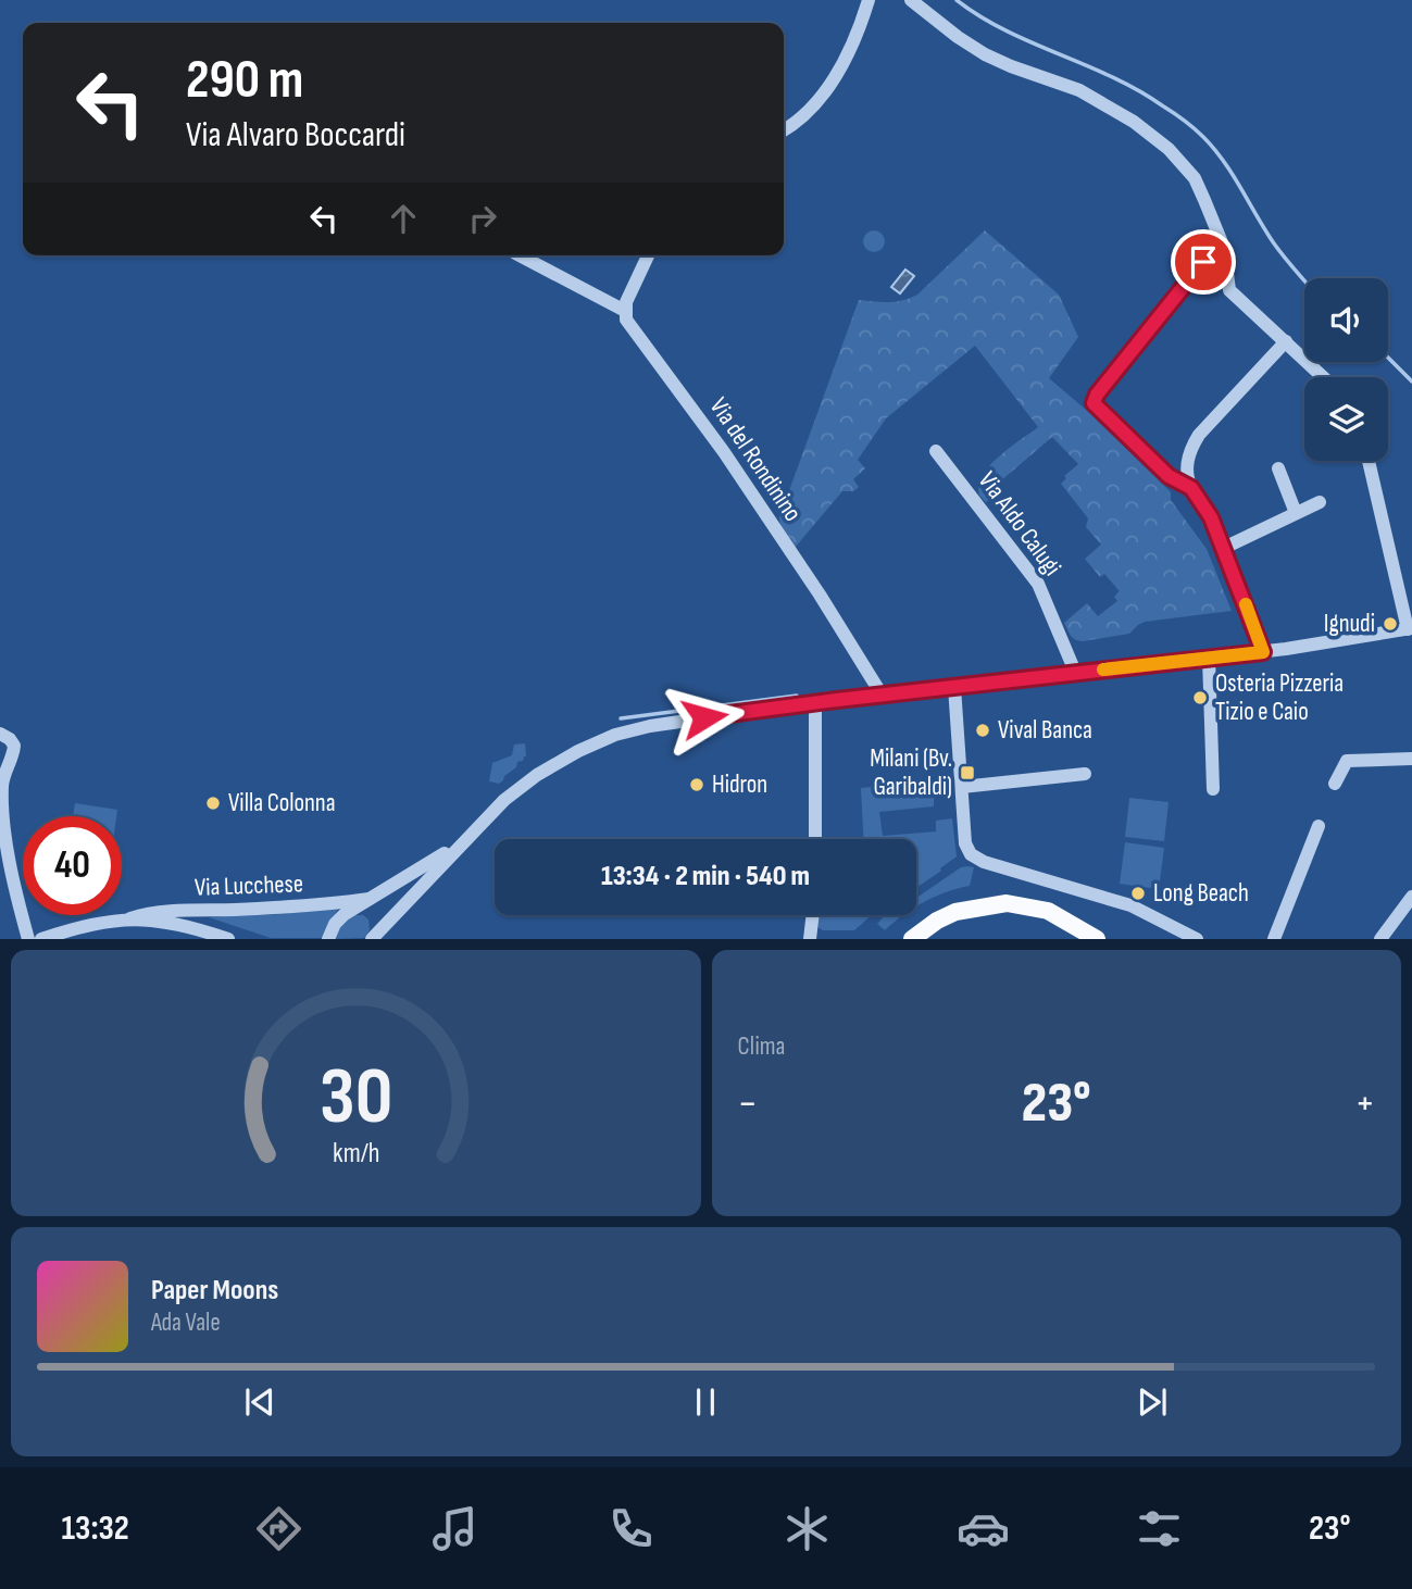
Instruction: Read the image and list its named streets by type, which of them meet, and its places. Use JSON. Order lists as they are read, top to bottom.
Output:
{
  "streets": {
    "street": ["Via del Rondinino", "Via Aldo Calugi", "Via Lucchese"]
  },
  "crossings": [
    ["Via del Rondinino", "Via Lucchese"],
    ["Via Aldo Calugi", "Via Lucchese"]
  ],
  "places": {
    "other": [
      "Ignudi",
      "Osteria Pizzeria Tizio e Caio",
      "Vival Banca",
      "Hidron",
      "Villa Colonna",
      "Long Beach"
    ],
    "transit": ["Milani (Bv. Garibaldi)"]
  },
  "page": {
    "turn": ["290 m", "Via Alvaro Boccardi"],
    "limit": "40",
    "trip": "13:34 · 2 min · 540 m",
    "tile": "Clima",
    "heat": ["−", "23°", "+"],
    "song": ["Paper Moons", "Ada Vale"],
    "tabs": ["13:32", "23°"],
    "gauge": ["30", "km/h"]
  }
}
